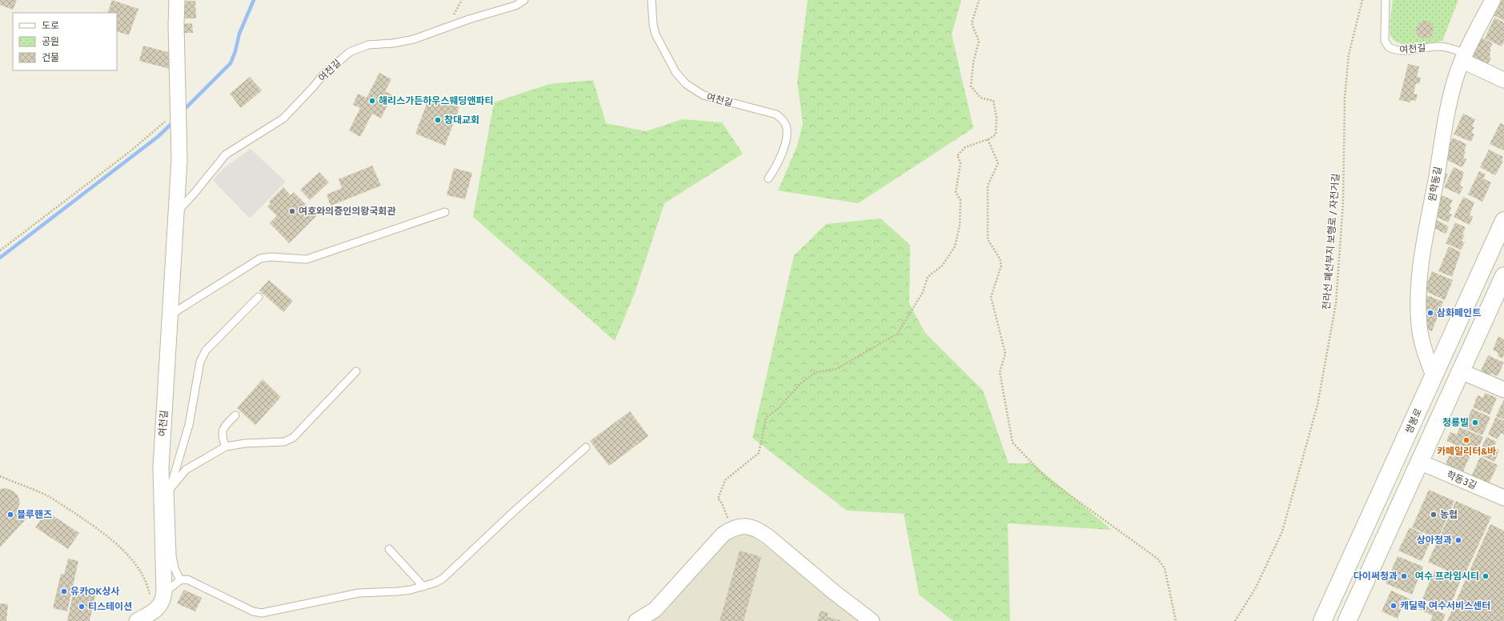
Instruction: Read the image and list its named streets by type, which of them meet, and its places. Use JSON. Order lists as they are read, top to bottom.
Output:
{
  "streets": {
    "street": [
      "여천길",
      "원학동길",
      "쌍봉로",
      "학동3길"
    ],
    "path": ["전라선 폐선부지 보행로 / 자전거길"]
  },
  "crossings": [
    ["여천길", "원학동길"],
    ["원학동길", "쌍봉로"]
  ],
  "places": [
    "해리스가든하우스웨딩앤파티",
    "창대교회",
    "여호와의증인의왕국회관",
    "삼화페인트",
    "청룡빌",
    "카페일리터&바",
    "블루핸즈",
    "농협",
    "상아청과",
    "다이써청과",
    "여수 프라임시티",
    "유카OK상사",
    "캐딜락 여수서비스센터",
    "티스테이션"
  ],
  "legend": ["도로", "공원", "건물"]
}
